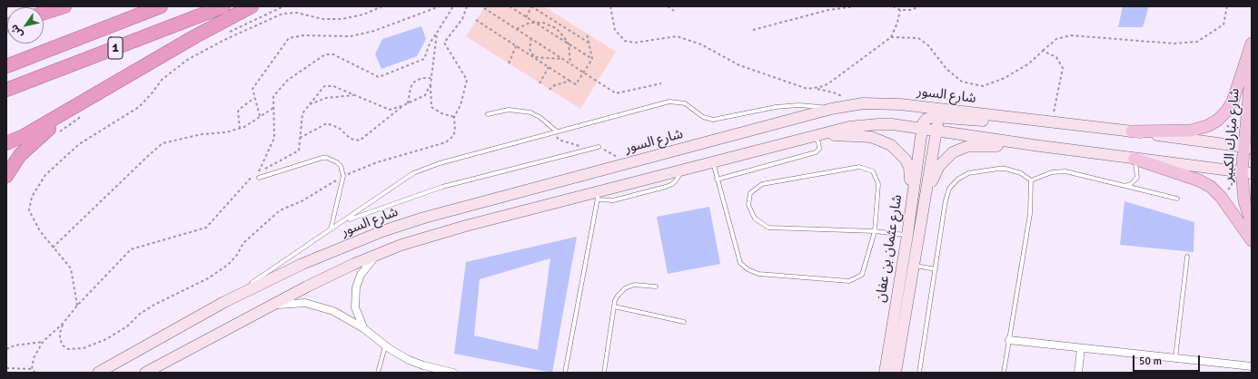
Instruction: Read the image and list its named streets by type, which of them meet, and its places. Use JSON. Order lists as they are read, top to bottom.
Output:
{
  "streets": {
    "highway": ["1"],
    "main road": ["شارع السور", "شارع مبارك الكبير", "شارع عثمان بن عفان"]
  },
  "crossings": [
    ["شارع السور", "شارع مبارك الكبير"]
  ],
  "scale_bar": "50 m",
  "north": "bottom left"
}
